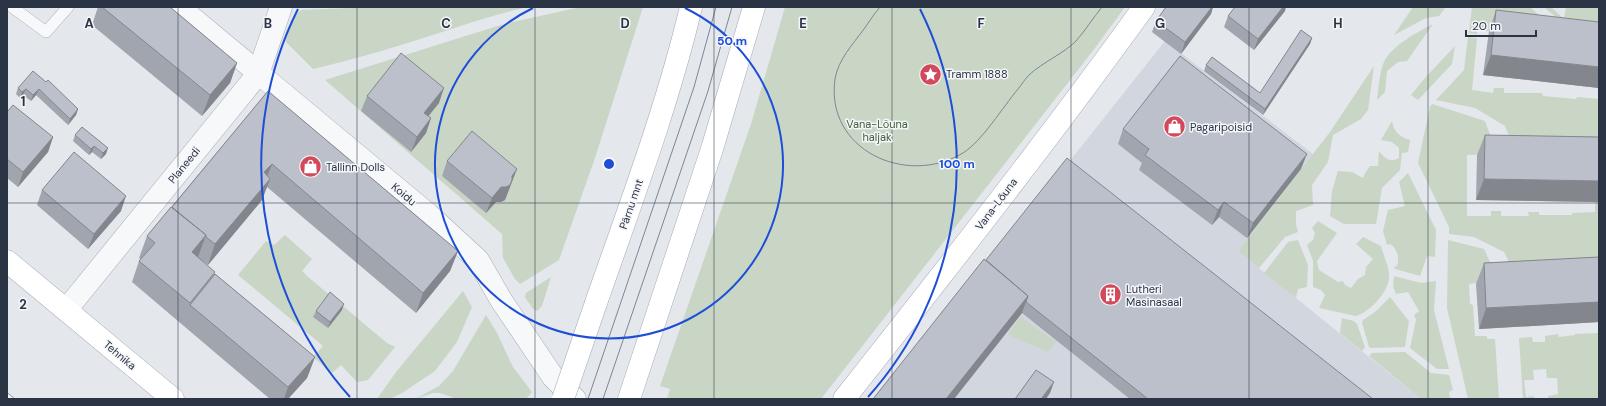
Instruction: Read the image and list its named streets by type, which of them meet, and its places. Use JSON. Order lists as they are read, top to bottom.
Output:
{
  "streets": {
    "main road": ["Pärnu mnt", "Vana-Lõuna", "Tehnika"],
    "street": ["Planeedi", "Koidu"]
  },
  "crossings": [
    ["Planeedi", "Koidu"],
    ["Planeedi", "Tehnika"]
  ],
  "parks": ["Vana-Lõuna haljak"],
  "places": {
    "place": ["Tramm 1888"],
    "shop": ["Pagaripoisid", "Tallinn Dolls"],
    "building": ["Lutheri Masinasaal"]
  },
  "scale_bar": "20 m",
  "grid": {
    "columns": [
      "A",
      "B",
      "C",
      "D",
      "E",
      "F",
      "G",
      "H"
    ],
    "rows": ["1", "2"]
  },
  "rings": ["50 m", "100 m"]
}
